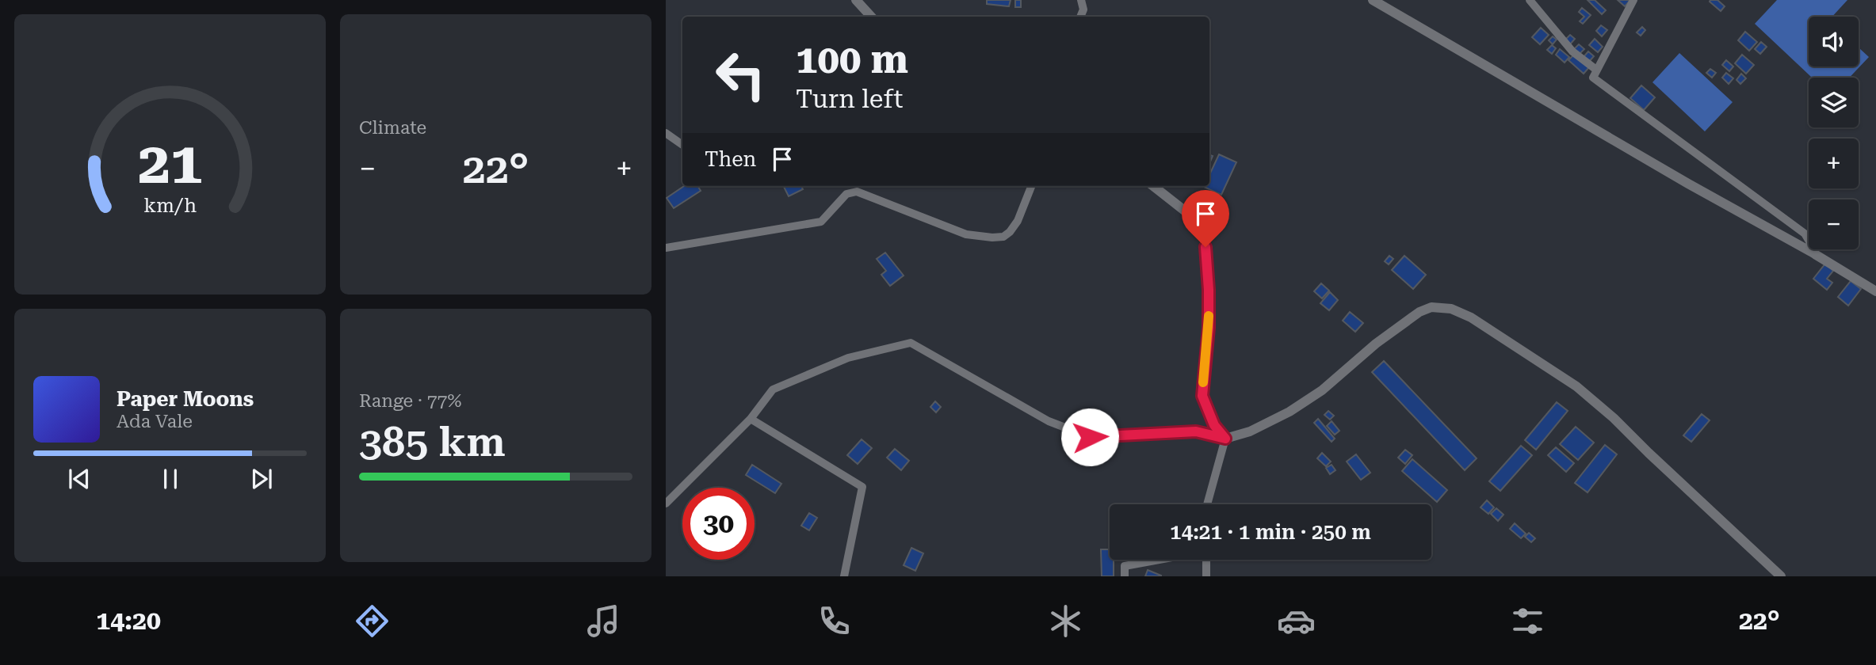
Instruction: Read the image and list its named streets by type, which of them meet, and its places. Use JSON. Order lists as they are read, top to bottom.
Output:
{
  "page": {
    "tile": [
      "Climate",
      ["Range · 77%", "385 km"]
    ],
    "map_buttons": ["+", "−"],
    "turn": ["100 m", "Turn left"],
    "then": "Then",
    "heat": ["−", "22°", "+"],
    "song": ["Paper Moons", "Ada Vale"],
    "limit": "30",
    "trip": "14:21 · 1 min · 250 m",
    "tabs": ["14:20", "22°"],
    "gauge": ["21", "km/h"]
  }
}
